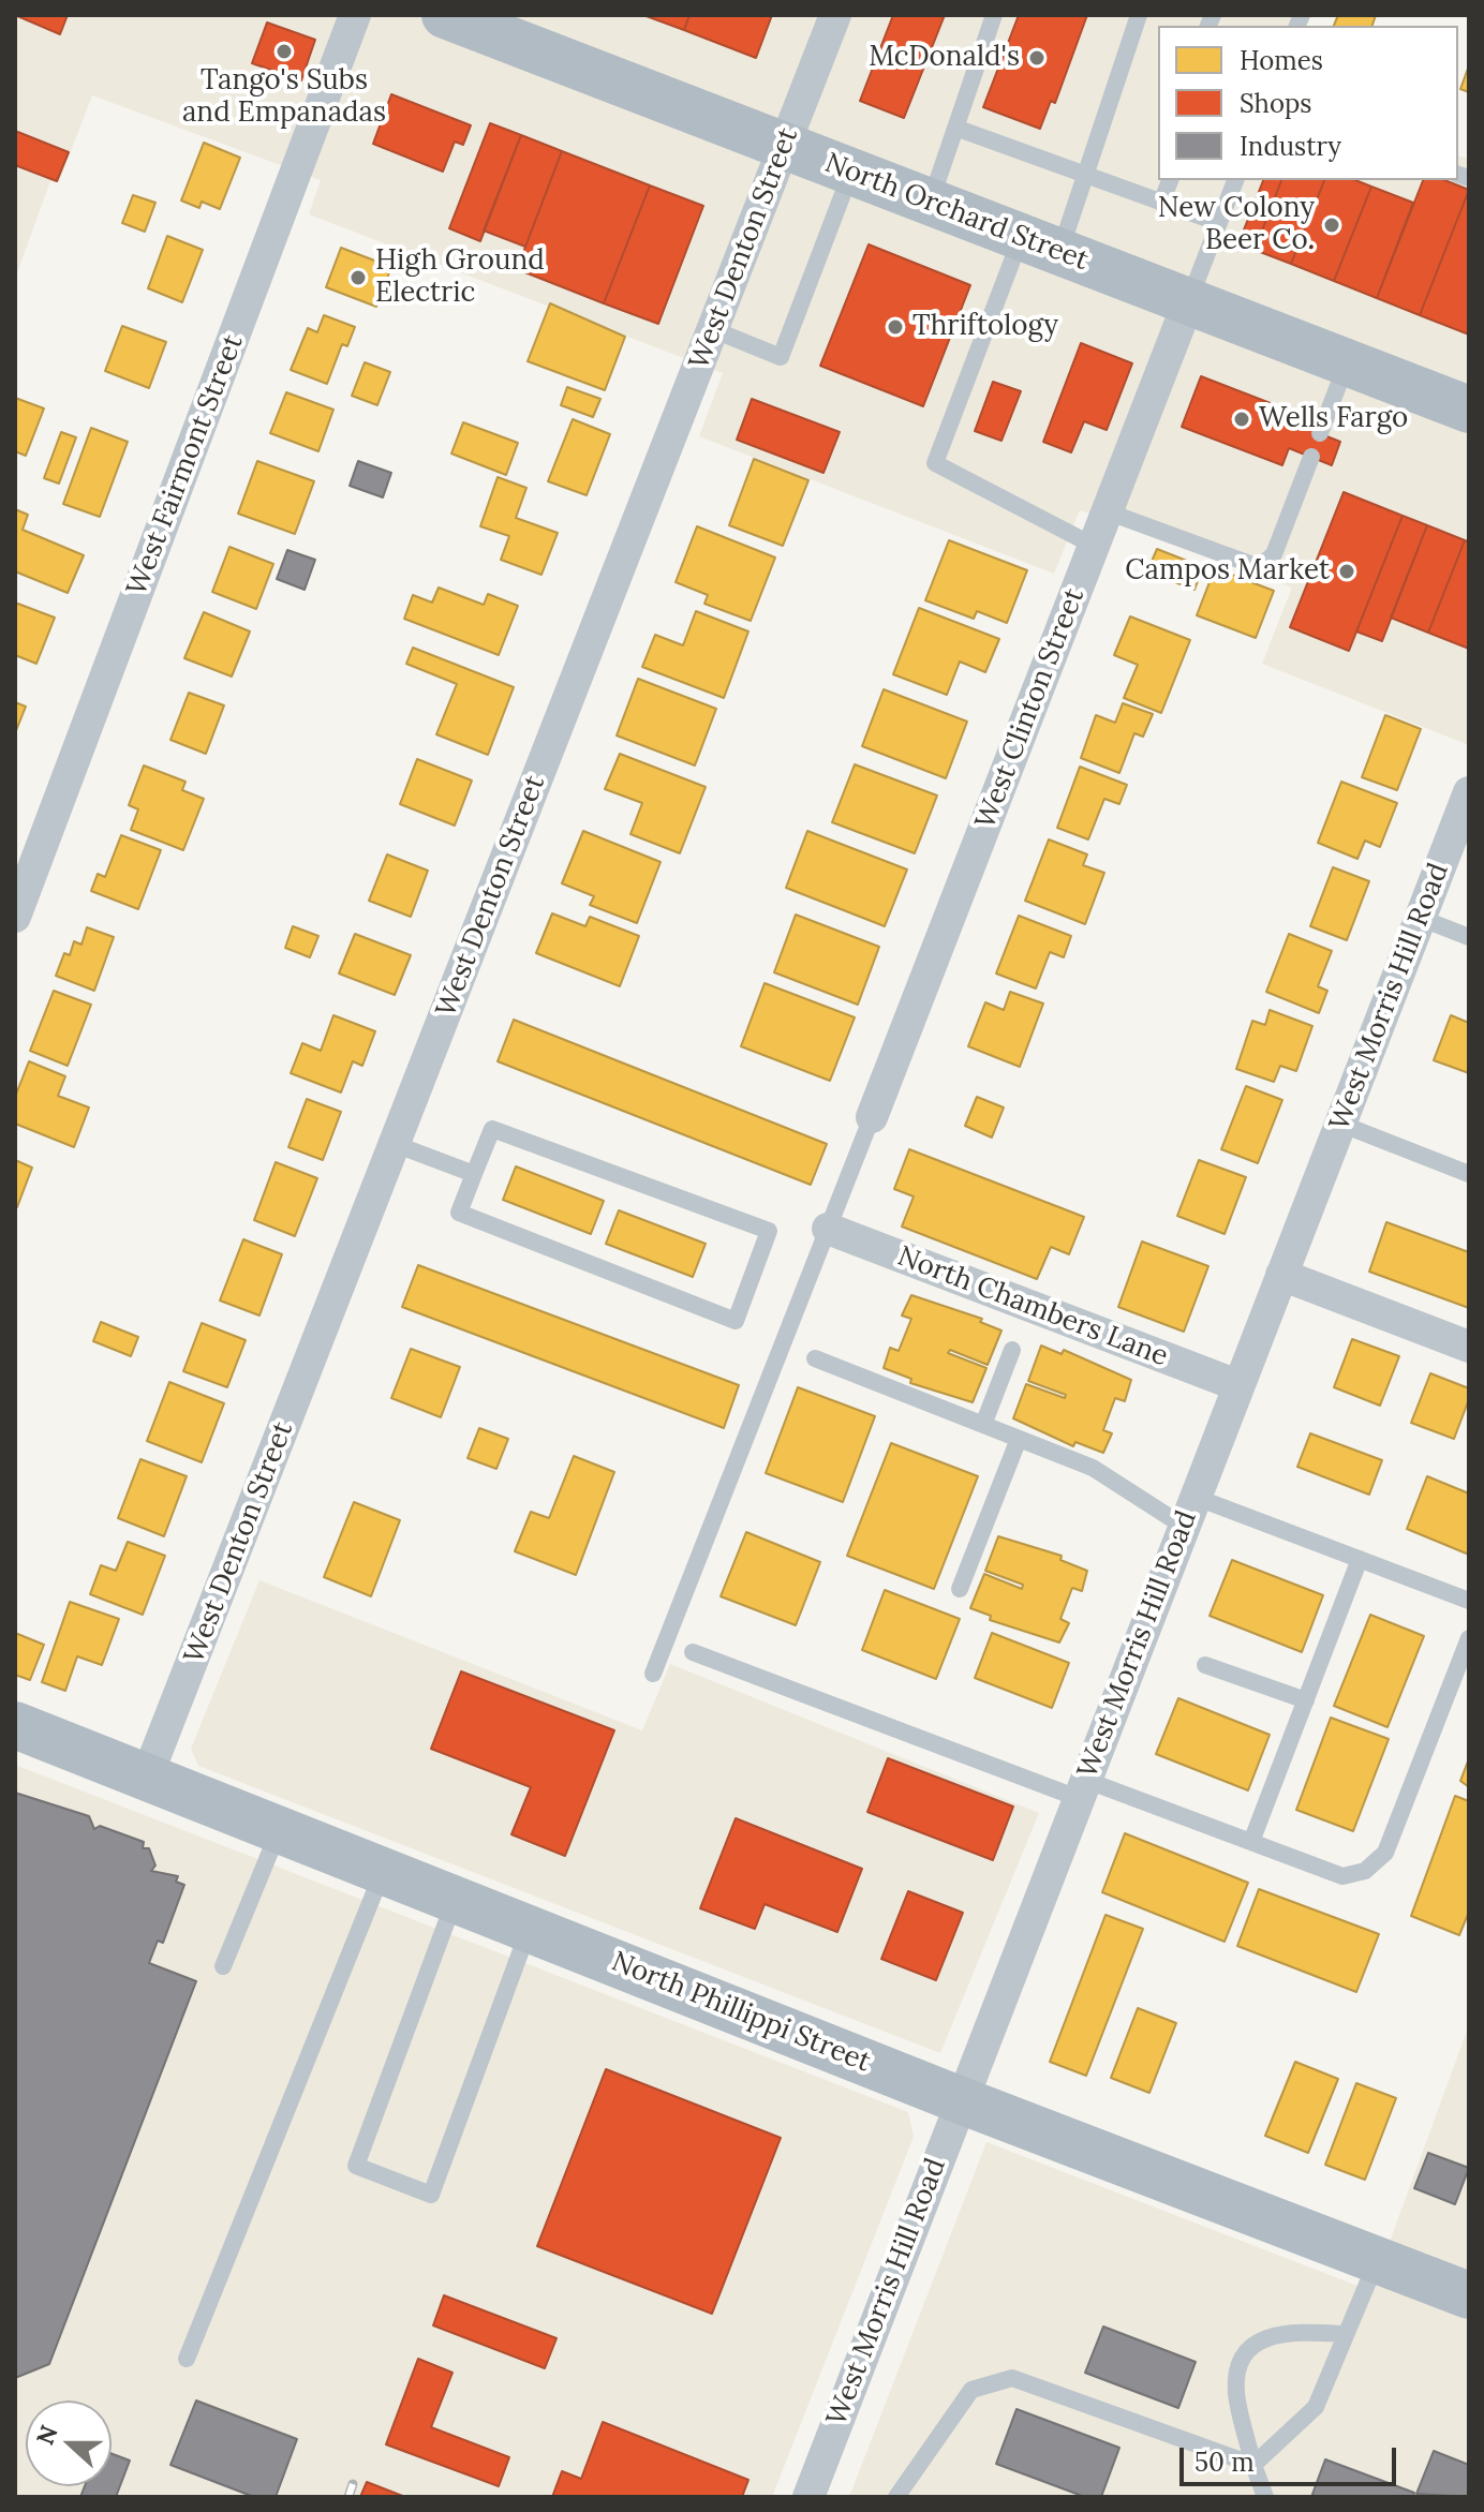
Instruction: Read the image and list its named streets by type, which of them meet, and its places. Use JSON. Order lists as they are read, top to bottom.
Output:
{
  "streets": {
    "street": [
      "North Orchard Street",
      "West Denton Street",
      "West Fairmont Street",
      "West Clinton Street",
      "West Morris Hill Road",
      "North Chambers Lane",
      "North Phillippi Street"
    ]
  },
  "crossings": [
    ["North Orchard Street", "West Denton Street"],
    ["North Orchard Street", "West Clinton Street"],
    ["West Denton Street", "North Phillippi Street"],
    ["West Morris Hill Road", "North Chambers Lane"],
    ["West Morris Hill Road", "North Phillippi Street"]
  ],
  "places": [
    "Tango's Subs and Empanadas",
    "McDonald's",
    "New Colony Beer Co.",
    "High Ground Electric",
    "Thriftology",
    "Wells Fargo",
    "Campos Market"
  ],
  "legend": ["Homes", "Shops", "Industry"],
  "scale_bar": "50 m",
  "north": "left"
}
